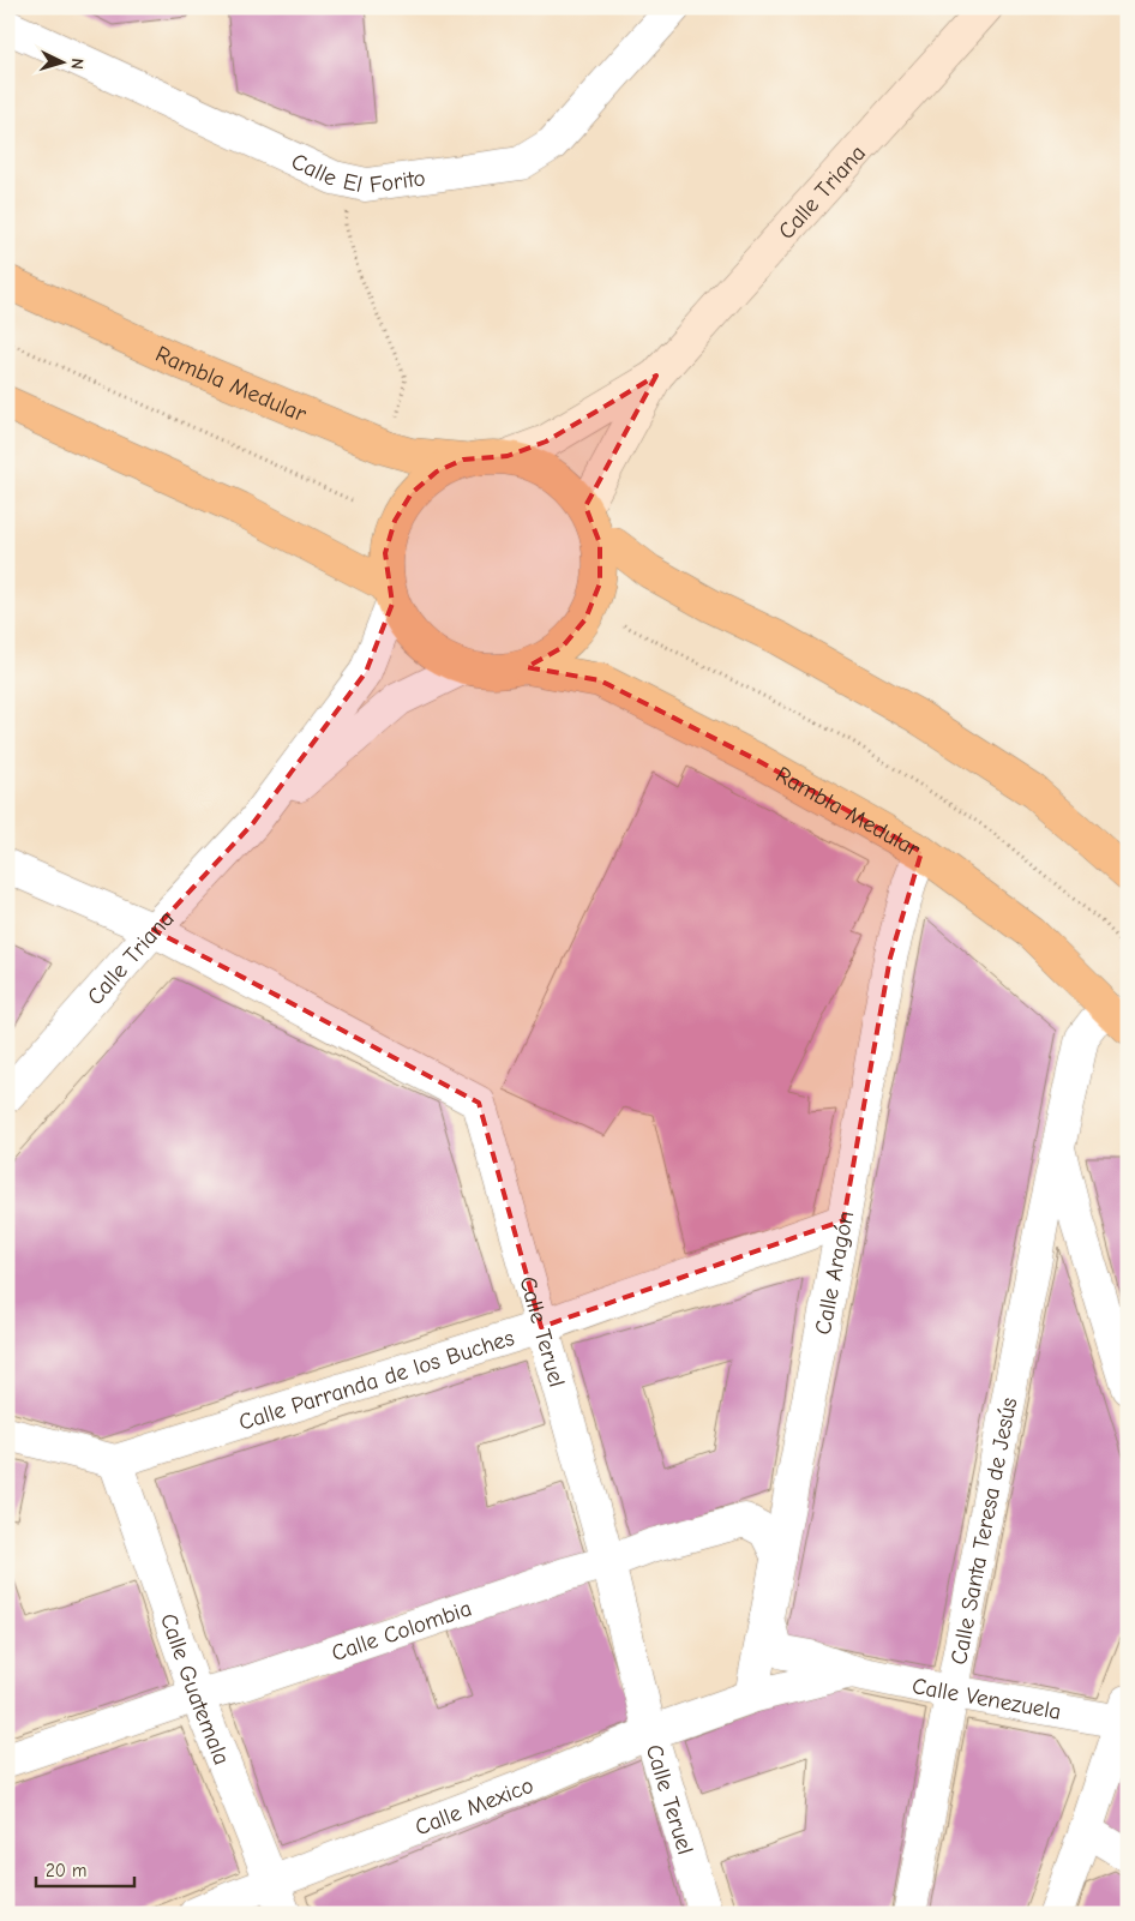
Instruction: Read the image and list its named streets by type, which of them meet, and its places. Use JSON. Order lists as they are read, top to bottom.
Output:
{
  "streets": {
    "main road": ["Calle Triana", "Rambla Medular"],
    "street": [
      "Calle El Forito",
      "Calle Aragón",
      "Calle Teruel",
      "Calle Parranda de los Buches",
      "Calle Santa Teresa de Jesús",
      "Calle Colombia",
      "Calle Guatemala",
      "Calle Venezuela",
      "Calle Mexico"
    ]
  },
  "crossings": [
    ["Calle Triana", "Calle Teruel"],
    ["Rambla Medular", "Calle Aragón"],
    ["Rambla Medular", "Calle Santa Teresa de Jesús"],
    ["Calle Aragón", "Calle Parranda de los Buches"],
    ["Calle Aragón", "Calle Colombia"],
    ["Calle Aragón", "Calle Venezuela"],
    ["Calle Aragón", "Calle Mexico"],
    ["Calle Teruel", "Calle Parranda de los Buches"],
    ["Calle Teruel", "Calle Colombia"],
    ["Calle Teruel", "Calle Mexico"],
    ["Calle Parranda de los Buches", "Calle Guatemala"],
    ["Calle Santa Teresa de Jesús", "Calle Venezuela"],
    ["Calle Colombia", "Calle Guatemala"],
    ["Calle Guatemala", "Calle Mexico"],
    ["Calle Venezuela", "Calle Mexico"]
  ],
  "scale_bar": "20 m",
  "north": "right"
}
